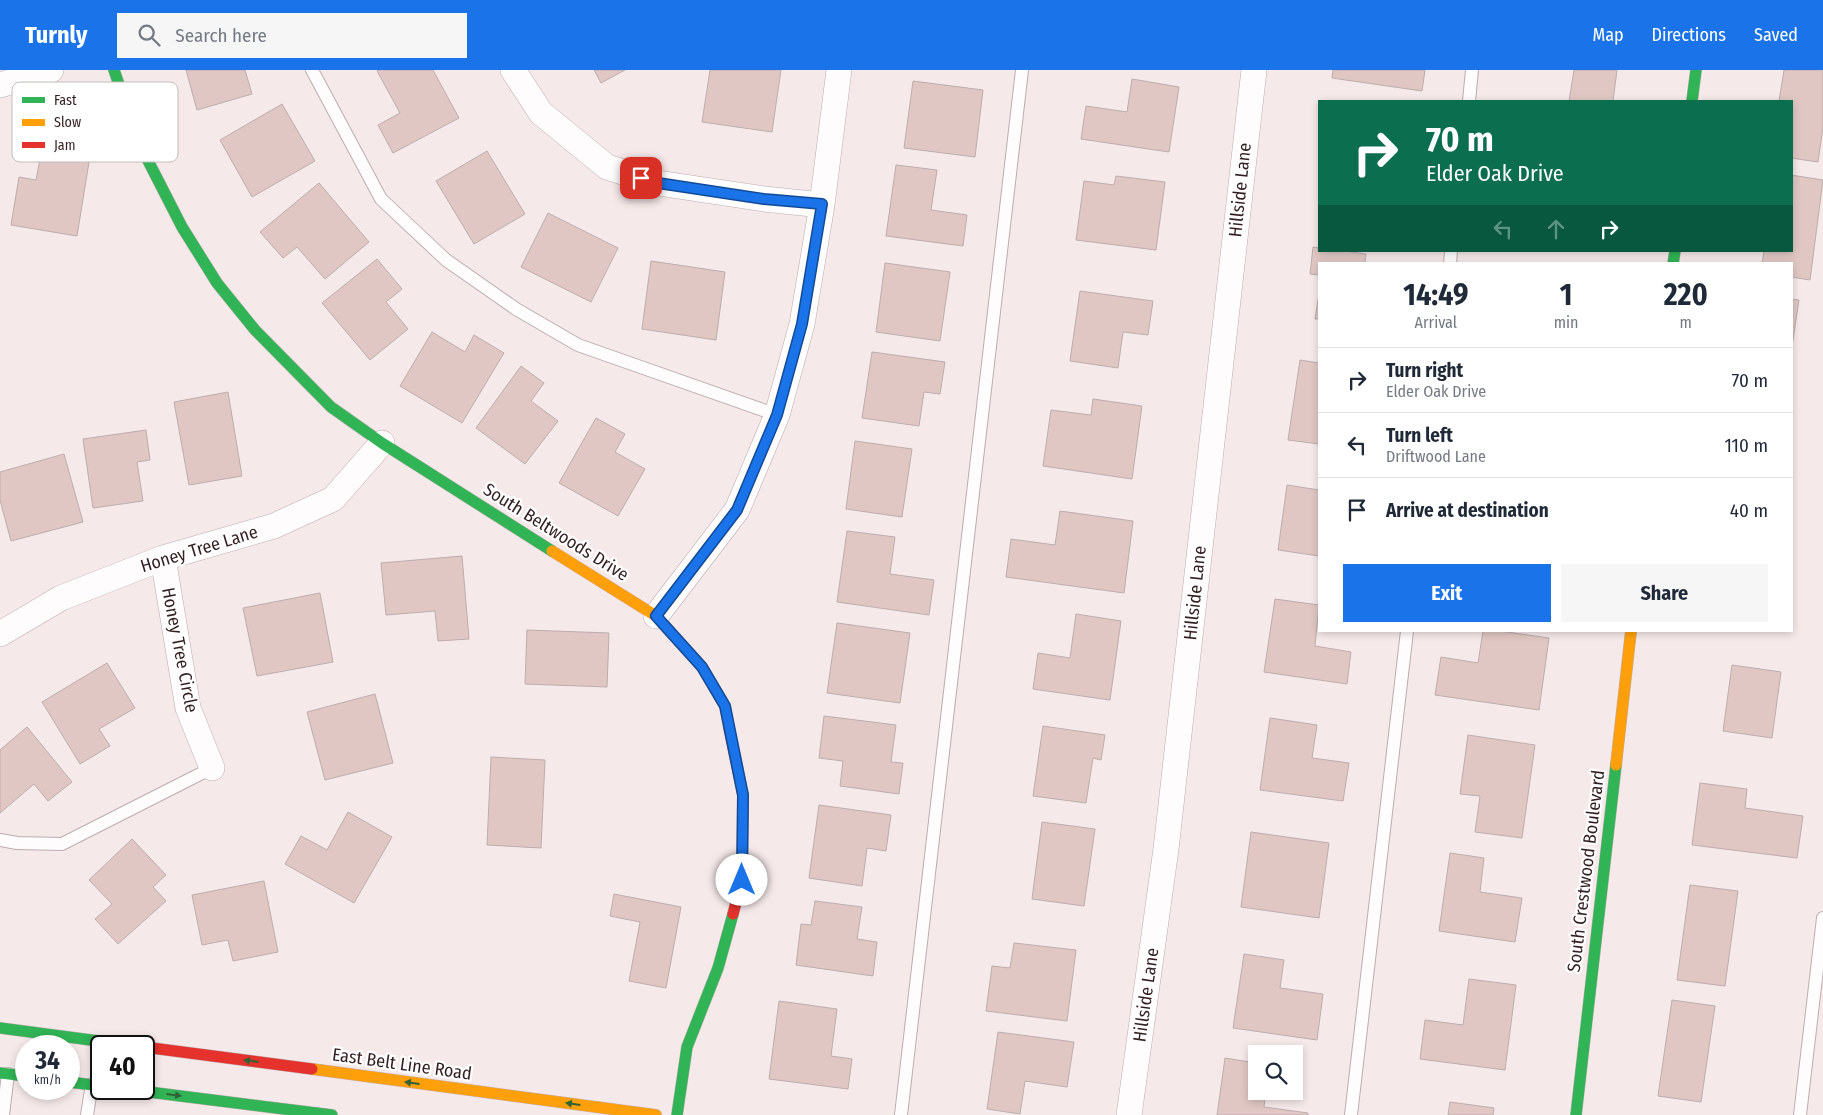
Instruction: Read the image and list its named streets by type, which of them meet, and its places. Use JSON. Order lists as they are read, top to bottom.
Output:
{
  "streets": {
    "street": [
      "Hillside Lane",
      "South Beltwoods Drive",
      "Honey Tree Lane",
      "Honey Tree Circle",
      "South Crestwood Boulevard",
      "East Belt Line Road"
    ]
  },
  "crossings": [
    ["South Beltwoods Drive", "Honey Tree Lane"],
    ["Honey Tree Lane", "Honey Tree Circle"]
  ],
  "legend": ["Fast", "Slow", "Jam"],
  "page": {
    "header": "Turnly",
    "search": "Search here",
    "nav": ["Map", "Directions", "Saved"],
    "turn": ["70 m", "Elder Oak Drive"],
    "eta": [
      "14:49",
      "Arrival",
      "1",
      "min",
      "220",
      "m"
    ],
    "list": [
      {
        "name": "Turn right",
        "note": "Elder Oak Drive",
        "value": "70 m"
      },
      {
        "name": "Turn left",
        "note": "Driftwood Lane",
        "value": "110 m"
      },
      {
        "name": "Arrive at destination",
        "value": "40 m"
      }
    ],
    "buttons": ["Exit", "Share"],
    "speed": "34 km/h",
    "limit": "40"
  }
}
